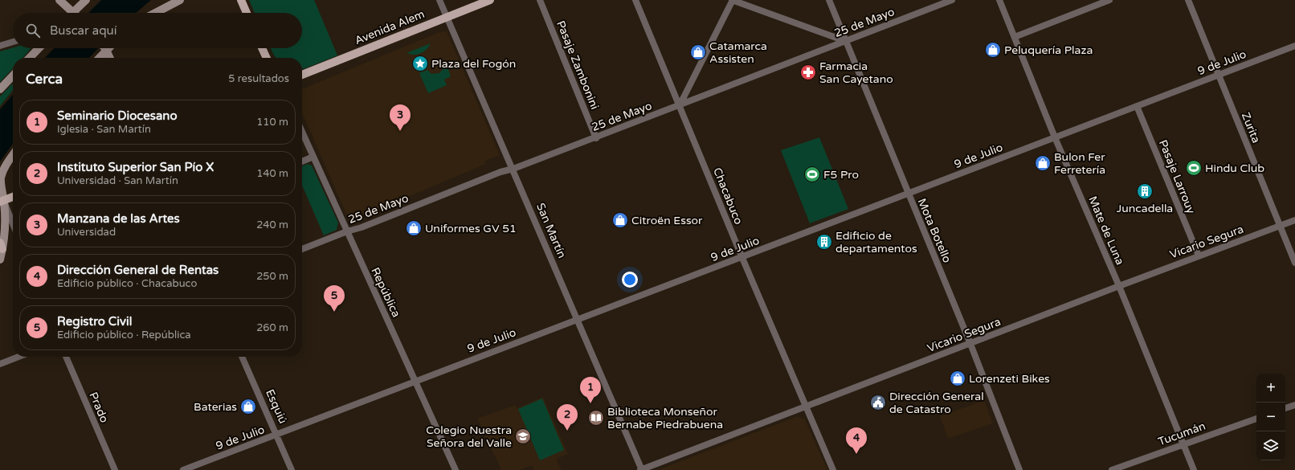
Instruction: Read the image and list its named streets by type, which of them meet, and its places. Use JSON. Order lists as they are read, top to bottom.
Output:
{
  "streets": {
    "main road": ["Avenida Alem"],
    "street": [
      "25 de Mayo",
      "9 de Julio",
      "Pasaje Zambonini",
      "Zurita",
      "Pasaje Larrouy",
      "Chacabuco",
      "San Martín",
      "Mota Botello",
      "Mate de Luna",
      "Vicario Segura",
      "República",
      "Esquiú",
      "Prado",
      "Tucumán"
    ]
  },
  "crossings": [
    ["25 de Mayo", "Pasaje Zambonini"],
    ["25 de Mayo", "Chacabuco"],
    ["25 de Mayo", "San Martín"],
    ["25 de Mayo", "Mota Botello"],
    ["25 de Mayo", "República"],
    ["Avenida Alem", "San Martín"],
    ["9 de Julio", "Zurita"],
    ["9 de Julio", "Pasaje Larrouy"],
    ["9 de Julio", "Chacabuco"],
    ["9 de Julio", "San Martín"],
    ["9 de Julio", "Mota Botello"],
    ["9 de Julio", "Mate de Luna"],
    ["9 de Julio", "República"],
    ["9 de Julio", "Esquiú"],
    ["Zurita", "Vicario Segura"],
    ["Pasaje Larrouy", "Vicario Segura"],
    ["Chacabuco", "Vicario Segura"],
    ["San Martín", "Vicario Segura"],
    ["Mota Botello", "Vicario Segura"],
    ["Mate de Luna", "Vicario Segura"],
    ["Mate de Luna", "Tucumán"]
  ],
  "places": {
    "shop": [
      "Peluquería Plaza",
      "Catamarca Assisten",
      "Bulon Fer Ferretería",
      "Citroën Essor",
      "Uniformes GV 51",
      "Lorenzeti Bikes",
      "Baterias"
    ],
    "place": ["Plaza del Fogón"],
    "pharmacy": ["Farmacia San Cayetano"],
    "sports": ["Hindu Club", "F5 Pro"],
    "building": ["Juncadella", "Edificio de departamentos"],
    "public building": ["Dirección General de Catastro"],
    "library": ["Biblioteca Monseñor Bernabe Piedrabuena"],
    "school or university": ["Colegio Nuestra Señora del Valle"]
  },
  "page": {
    "search": "Buscar aquí",
    "heading": ["Cerca", "5 resultados"],
    "list": [
      {
        "mark": "1",
        "name": "Seminario Diocesano",
        "note": "Iglesia · San Martín",
        "value": "110 m"
      },
      {
        "mark": "2",
        "name": "Instituto Superior San Pío X",
        "note": "Universidad · San Martín",
        "value": "140 m"
      },
      {
        "mark": "3",
        "name": "Manzana de las Artes",
        "note": "Universidad",
        "value": "240 m"
      },
      {
        "mark": "4",
        "name": "Dirección General de Rentas",
        "note": "Edificio público · Chacabuco",
        "value": "250 m"
      },
      {
        "mark": "5",
        "name": "Registro Civil",
        "note": "Edificio público · República",
        "value": "260 m"
      }
    ],
    "pins": [
      "3",
      "5",
      "1",
      "2",
      "4"
    ],
    "map_buttons": ["+", "−"]
  }
}
